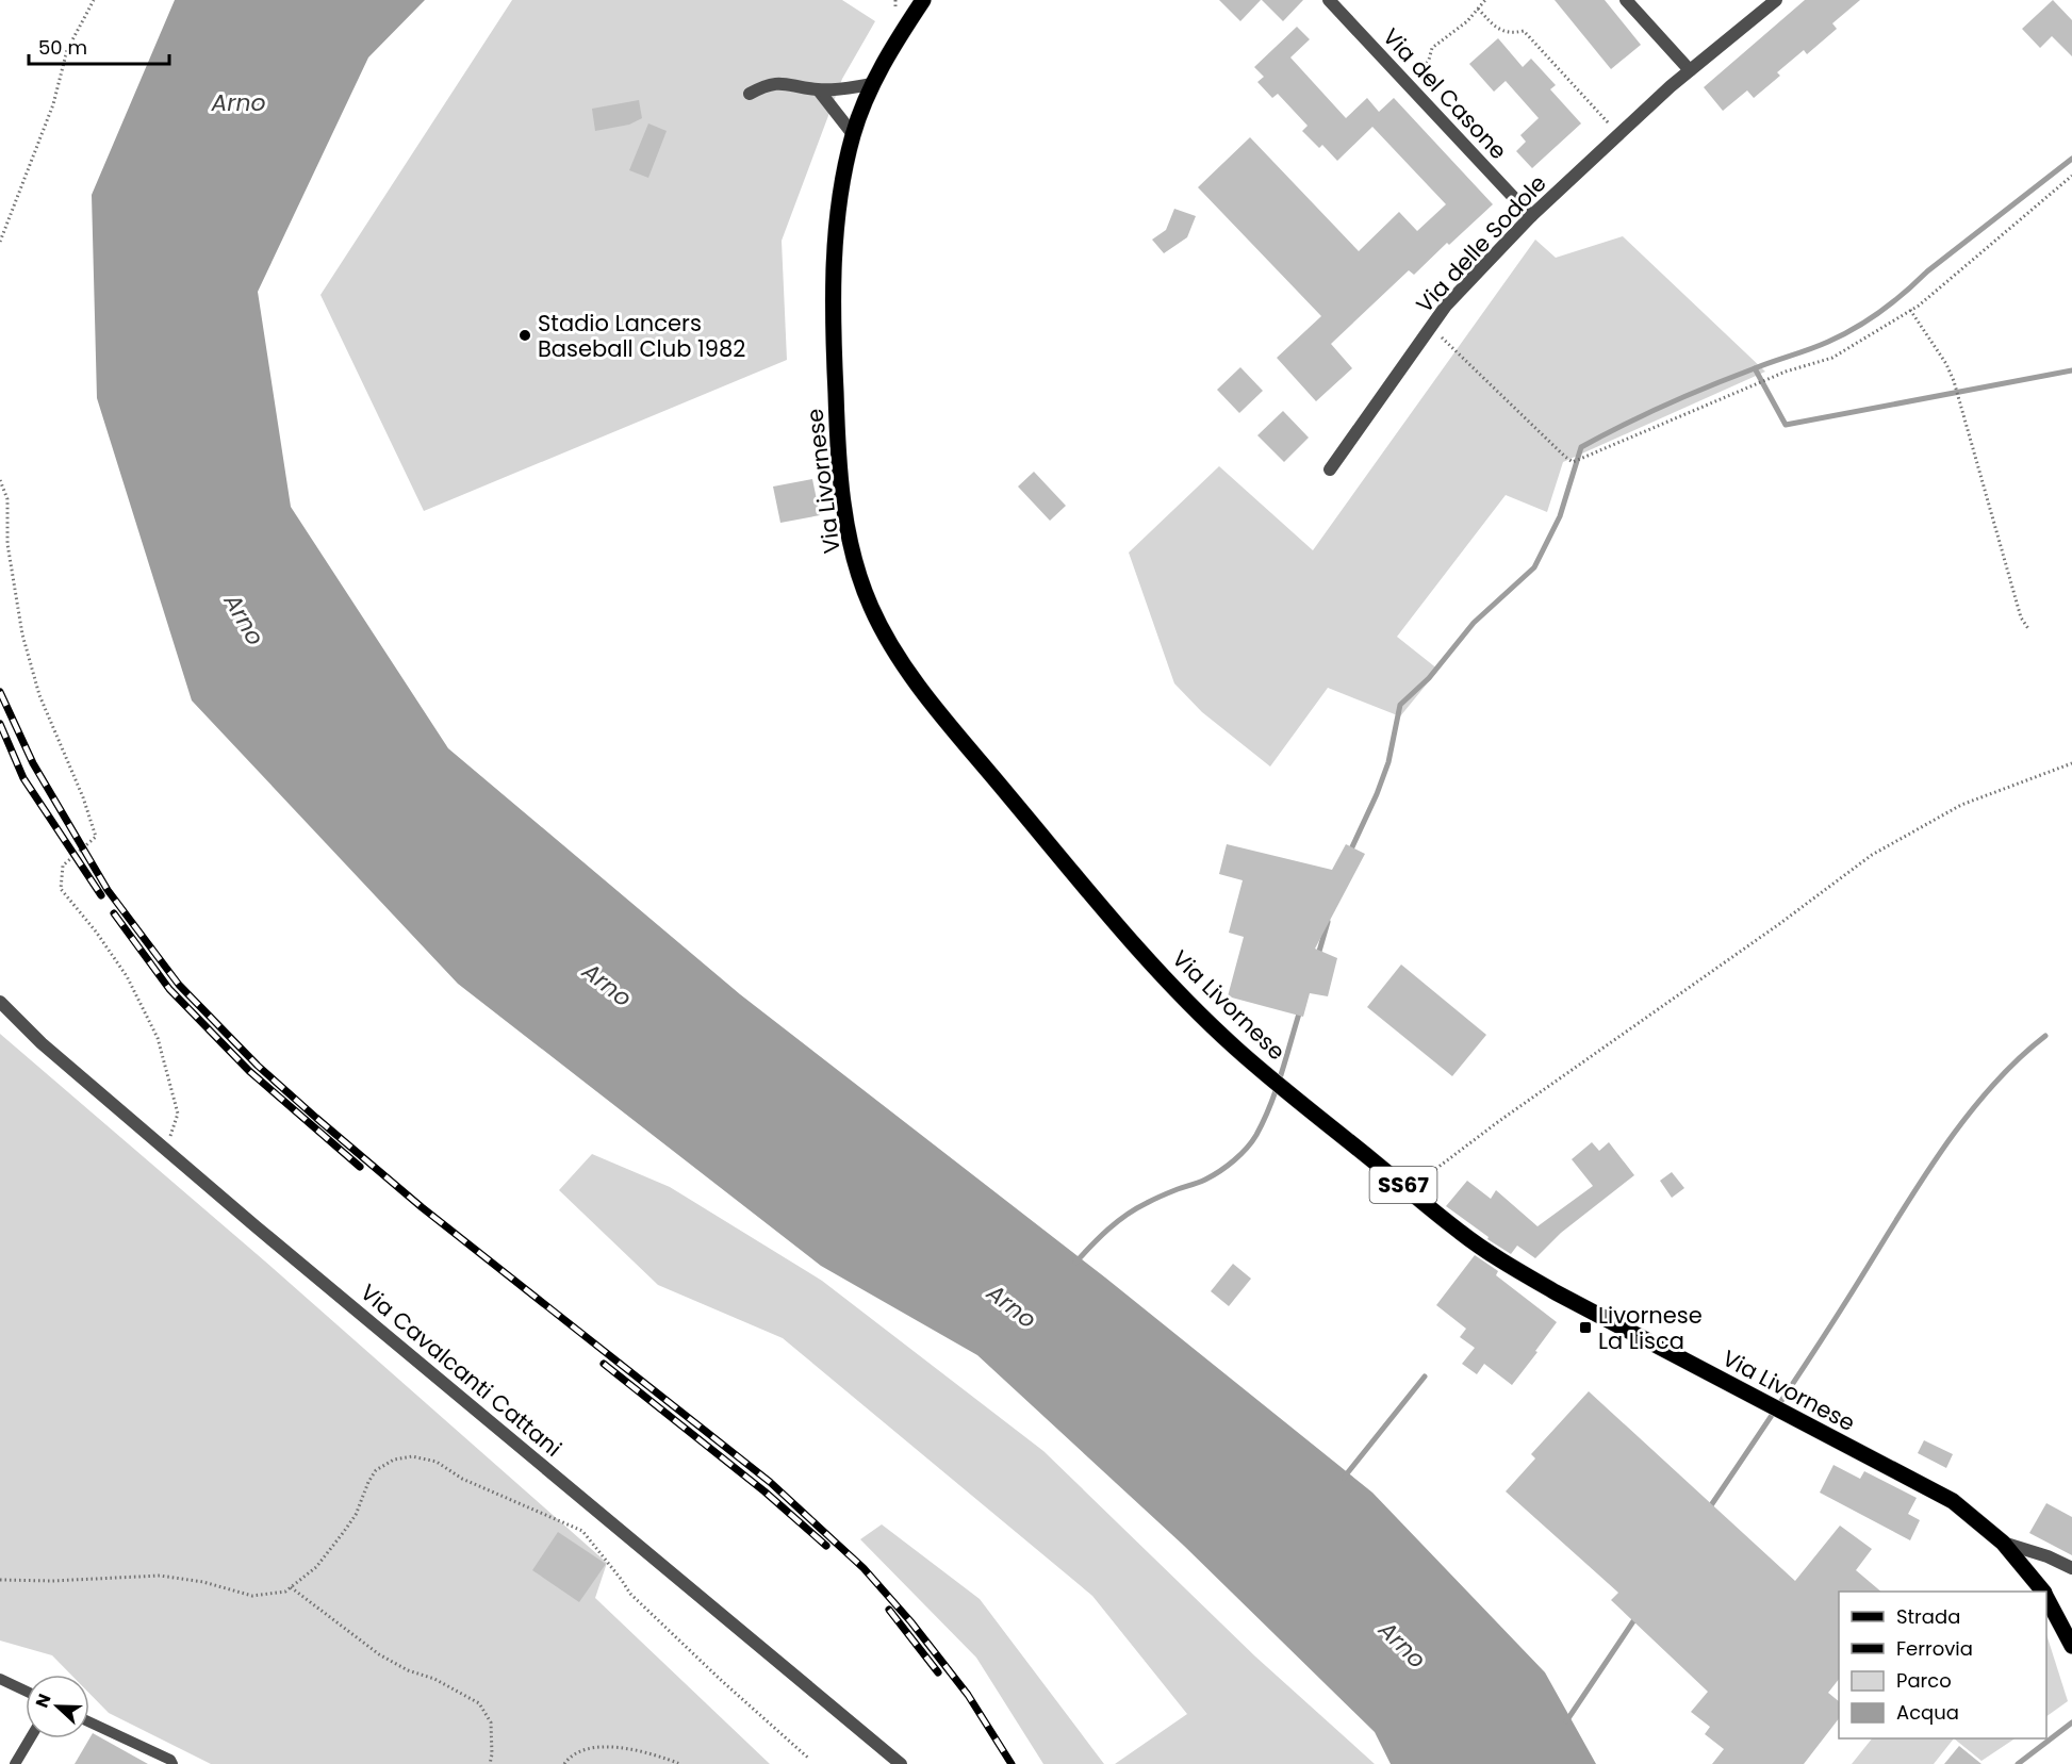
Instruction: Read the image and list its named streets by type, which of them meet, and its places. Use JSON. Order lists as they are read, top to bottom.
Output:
{
  "streets": {
    "main road": ["Via Livornese", "SS67"],
    "street": ["Via del Casone", "Via delle Sodole", "Via Cavalcanti Cattani"]
  },
  "crossings": [
    ["Via del Casone", "Via delle Sodole"]
  ],
  "water": ["Arno"],
  "places": {
    "other": ["Stadio Lancers Baseball Club 1982"],
    "transit": ["Livornese La Lisca"]
  },
  "legend": [
    "Strada",
    "Ferrovia",
    "Parco",
    "Acqua"
  ],
  "scale_bar": "50 m",
  "north": "left"
}
